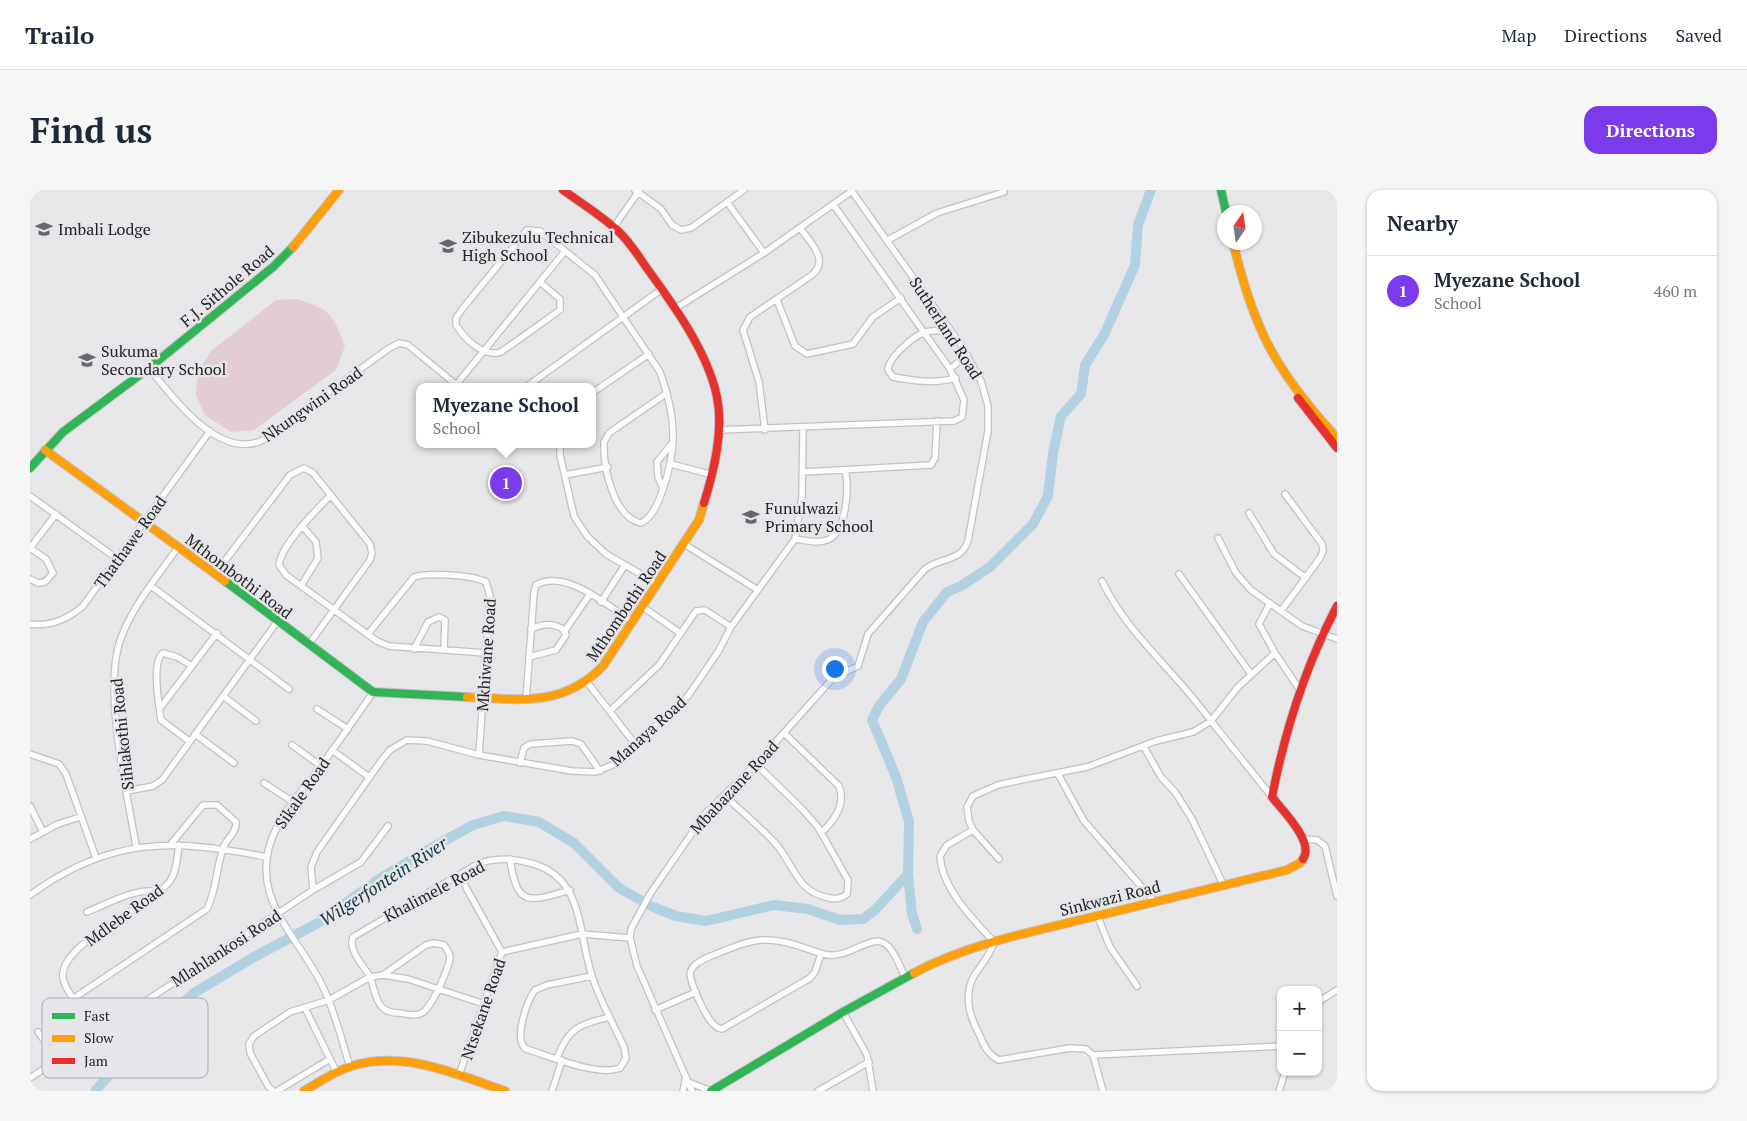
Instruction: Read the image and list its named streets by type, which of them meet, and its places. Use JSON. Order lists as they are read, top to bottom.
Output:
{
  "streets": {
    "street": [
      "F.J. Sithole Road",
      "Sutherland Road",
      "Nkungwini Road",
      "Thathawe Road",
      "Mthombothi Road",
      "Mkhiwane Road",
      "Manaya Road",
      "Sihlakothi Road",
      "Mbabazane Road",
      "Sikale Road",
      "Khalimele Road",
      "Sinkwazi Road",
      "Mdlebe Road",
      "Mlahlankosi Road",
      "Ntsekane Road"
    ]
  },
  "crossings": [
    ["F.J. Sithole Road", "Nkungwini Road"],
    ["F.J. Sithole Road", "Mthombothi Road"],
    ["Sutherland Road", "Mbabazane Road"],
    ["Nkungwini Road", "Thathawe Road"],
    ["Thathawe Road", "Mthombothi Road"],
    ["Mthombothi Road", "Mkhiwane Road"],
    ["Mthombothi Road", "Sihlakothi Road"],
    ["Mthombothi Road", "Sikale Road"],
    ["Mkhiwane Road", "Manaya Road"],
    ["Manaya Road", "Mlahlankosi Road"],
    ["Mbabazane Road", "Ntsekane Road"],
    ["Sikale Road", "Mlahlankosi Road"],
    ["Khalimele Road", "Ntsekane Road"]
  ],
  "water": ["Wilgerfontein River"],
  "places": {
    "school or university": [
      "Imbali Lodge",
      "Zibukezulu Technical High School",
      "Sukuma Secondary School",
      "Funulwazi Primary School"
    ]
  },
  "legend": ["Fast", "Slow", "Jam"],
  "north": "top",
  "page": {
    "header": "Trailo",
    "nav": ["Map", "Directions", "Saved"],
    "buttons": "Directions",
    "title": "Find us",
    "heading": "Nearby",
    "list": [
      {
        "mark": "1",
        "name": "Myezane School",
        "note": "School",
        "value": "460 m"
      }
    ],
    "popup": ["Myezane School", "School"],
    "pins": "1",
    "map_buttons": ["+", "−"]
  }
}
